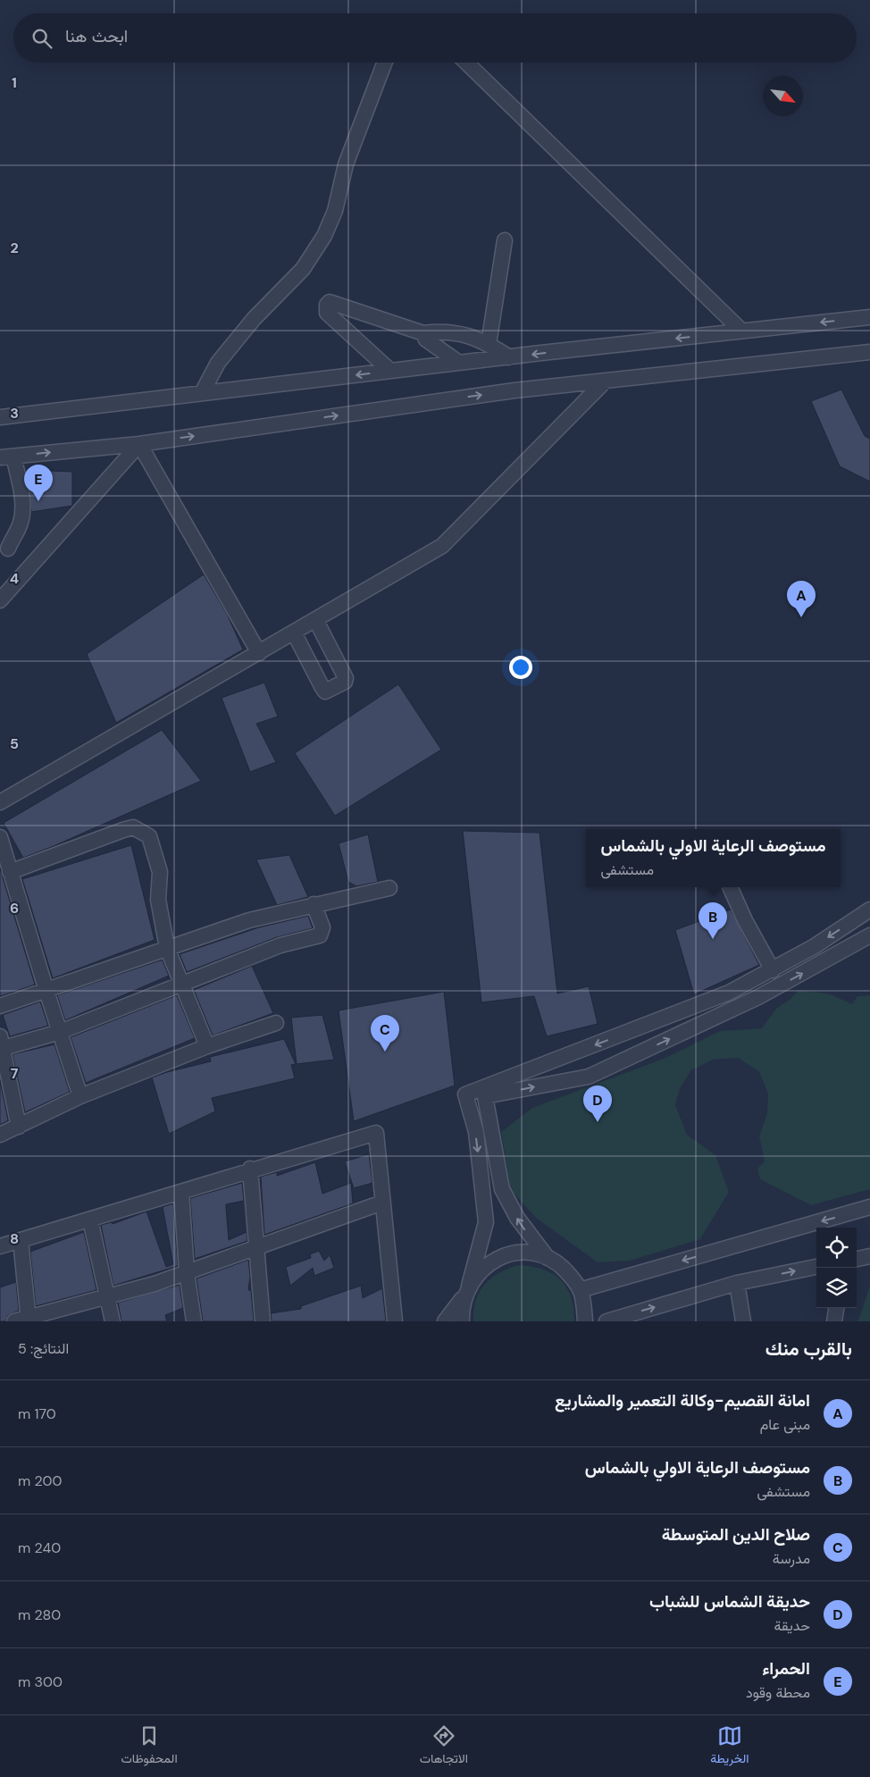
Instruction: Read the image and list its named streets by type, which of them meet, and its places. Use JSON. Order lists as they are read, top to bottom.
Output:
{
  "north": "bottom right",
  "page": {
    "search": "ابحث هنا",
    "pins": [
      "E",
      "A",
      "B",
      "C",
      "D"
    ],
    "popup": ["مستوصف الرعاية الاولي بالشماس", "مستشفى"],
    "heading": ["بالقرب منك", "النتائج: 5"],
    "list": [
      {
        "mark": "A",
        "name": "امانة القصيم-وكالة التعمير والمشاريع",
        "note": "مبنى عام",
        "value": "170 m"
      },
      {
        "mark": "B",
        "name": "مستوصف الرعاية الاولي بالشماس",
        "note": "مستشفى",
        "value": "200 m"
      },
      {
        "mark": "C",
        "name": "صلاح الدين المتوسطة",
        "note": "مدرسة",
        "value": "240 m"
      },
      {
        "mark": "D",
        "name": "حديقة الشماس للشباب",
        "note": "حديقة",
        "value": "280 m"
      },
      {
        "mark": "E",
        "name": "الحمراء",
        "note": "محطة وقود",
        "value": "300 m"
      }
    ],
    "nav": ["الخريطة", "الاتجاهات", "المحفوظات"]
  },
  "grid": {
    "rows": [
      "1",
      "2",
      "3",
      "4",
      "5",
      "6",
      "7",
      "8"
    ]
  }
}
